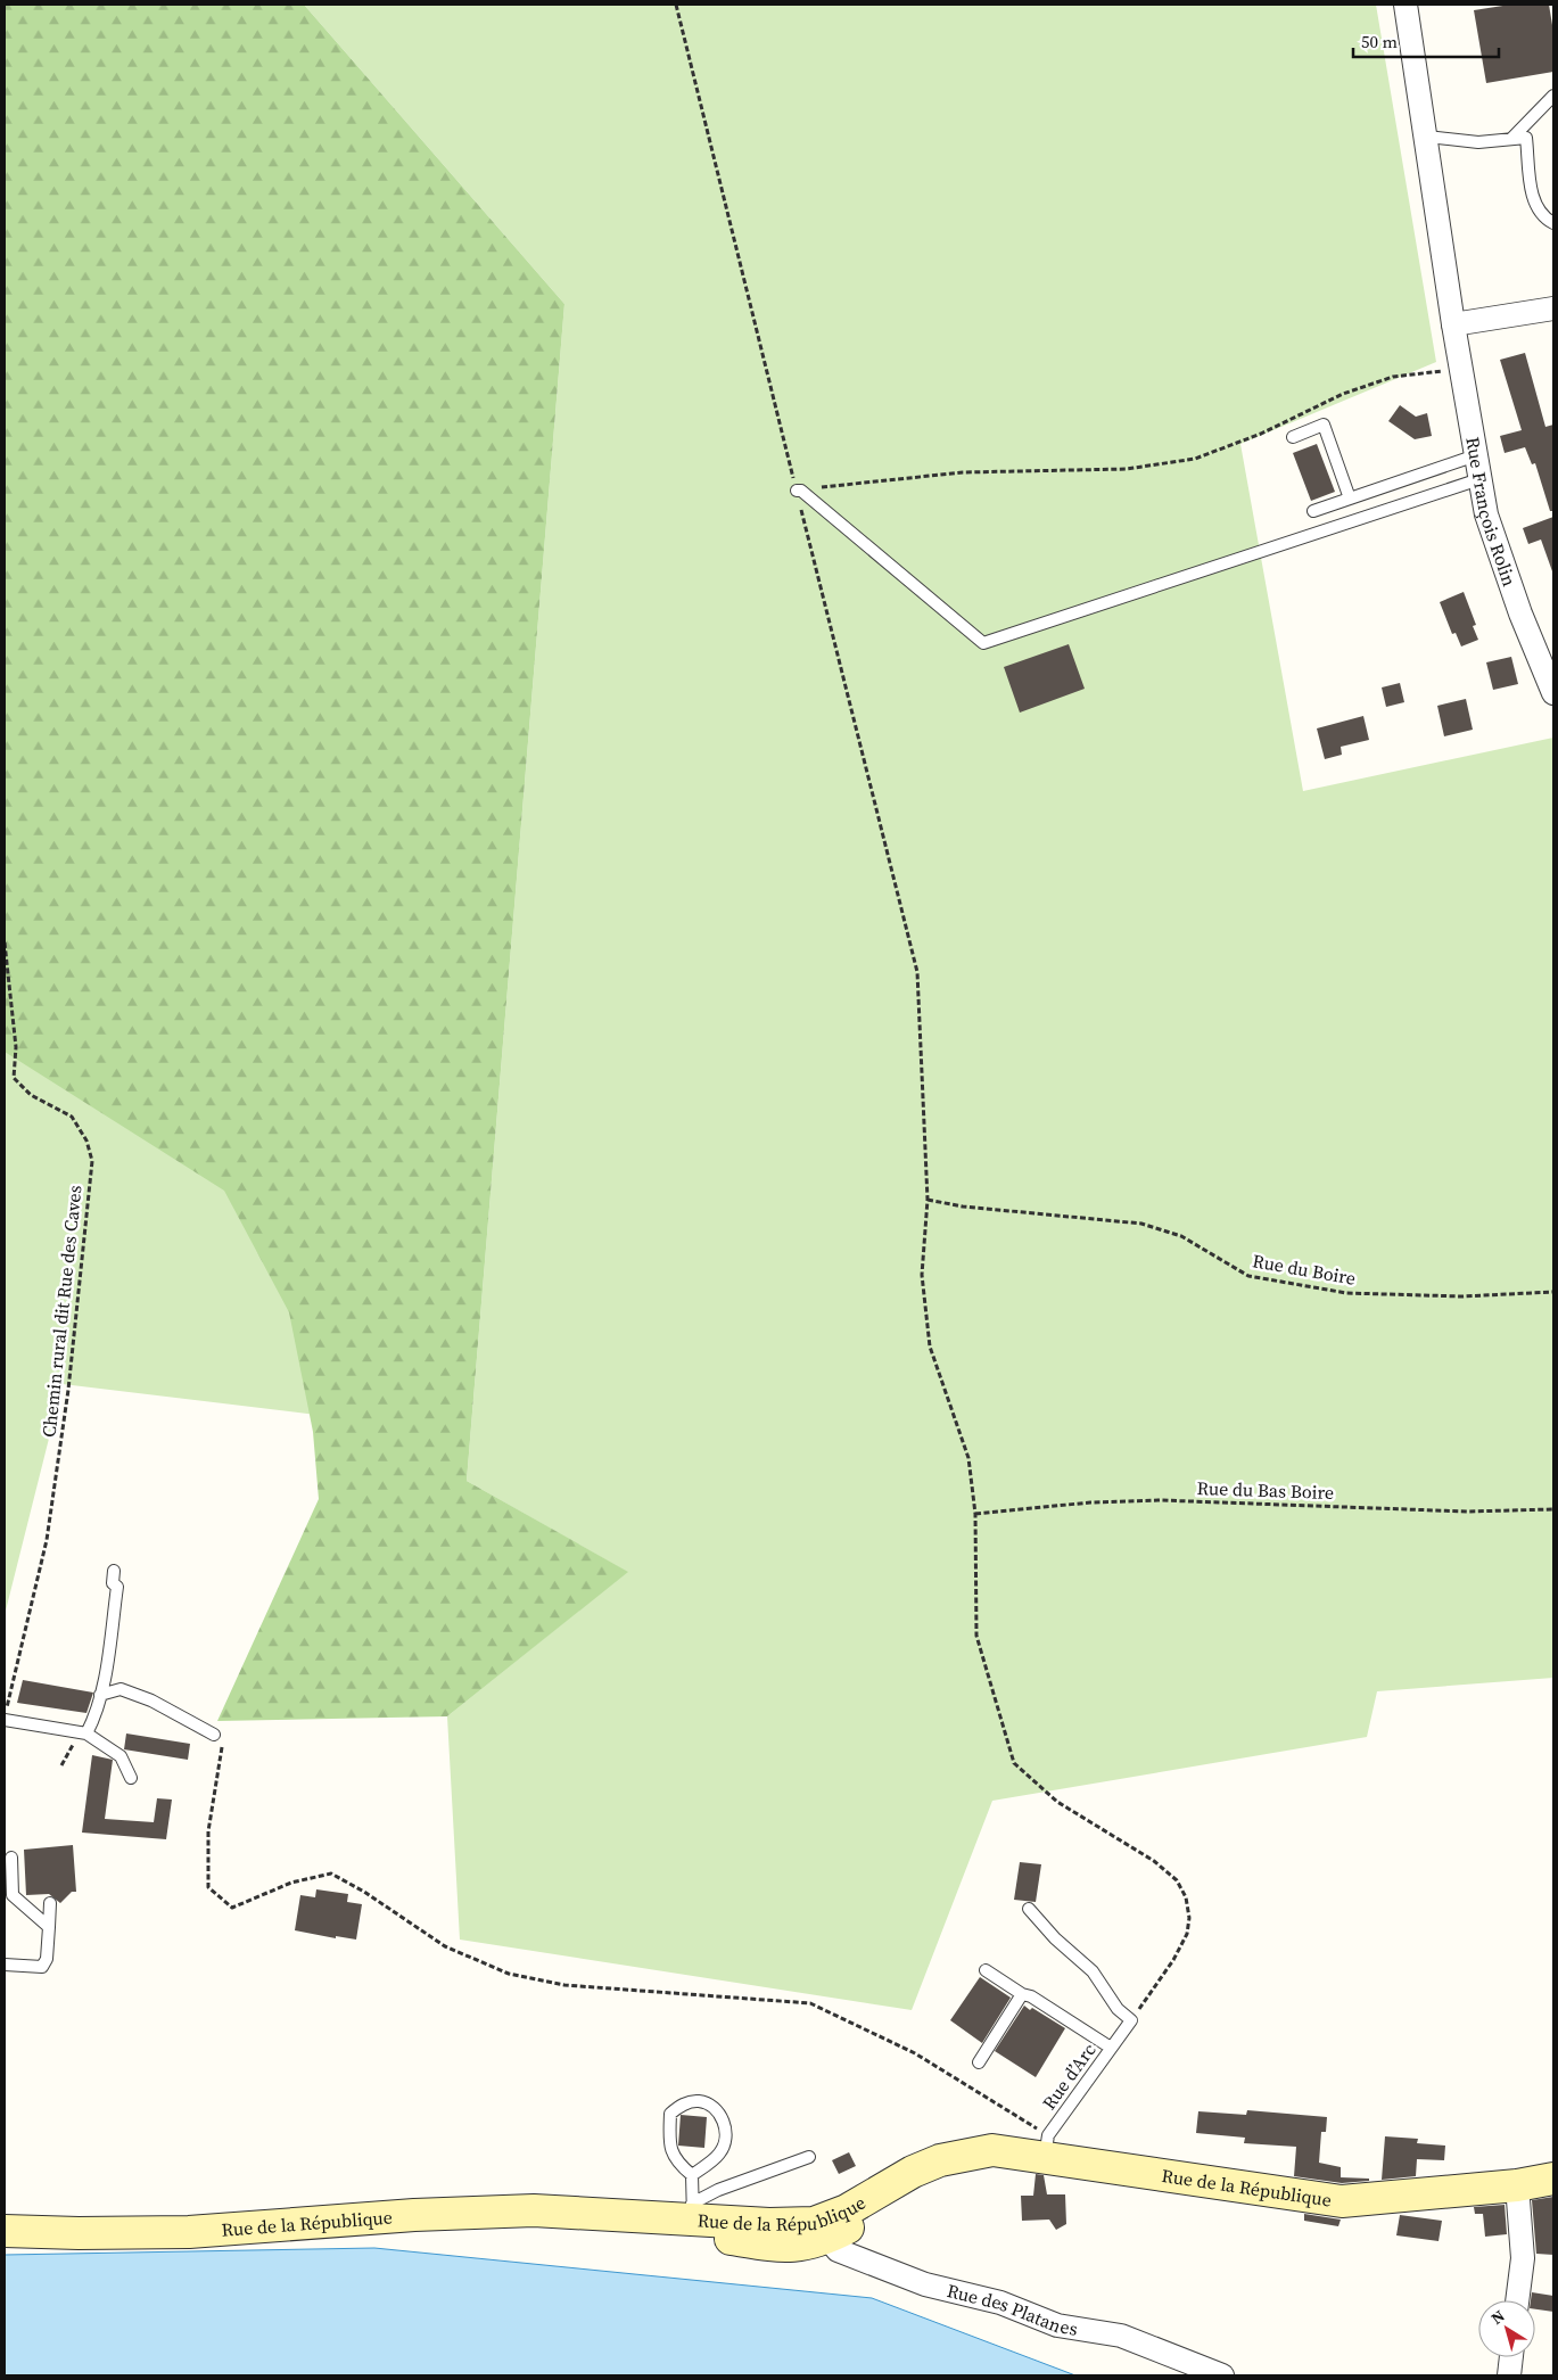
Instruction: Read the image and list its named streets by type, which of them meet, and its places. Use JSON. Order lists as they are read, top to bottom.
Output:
{
  "streets": {
    "main road": ["Rue de la République"],
    "street": ["Rue François Rolin", "Rue des Platanes"],
    "lane": ["Rue d’Arc"],
    "path": ["Rue du Boire", "Chemin rural dit Rue des Caves", "Rue du Bas Boire"]
  },
  "crossings": [
    ["Rue d’Arc", "Rue de la République"],
    ["Rue de la République", "Rue des Platanes"]
  ],
  "scale_bar": "50 m",
  "north": "top left"
}
